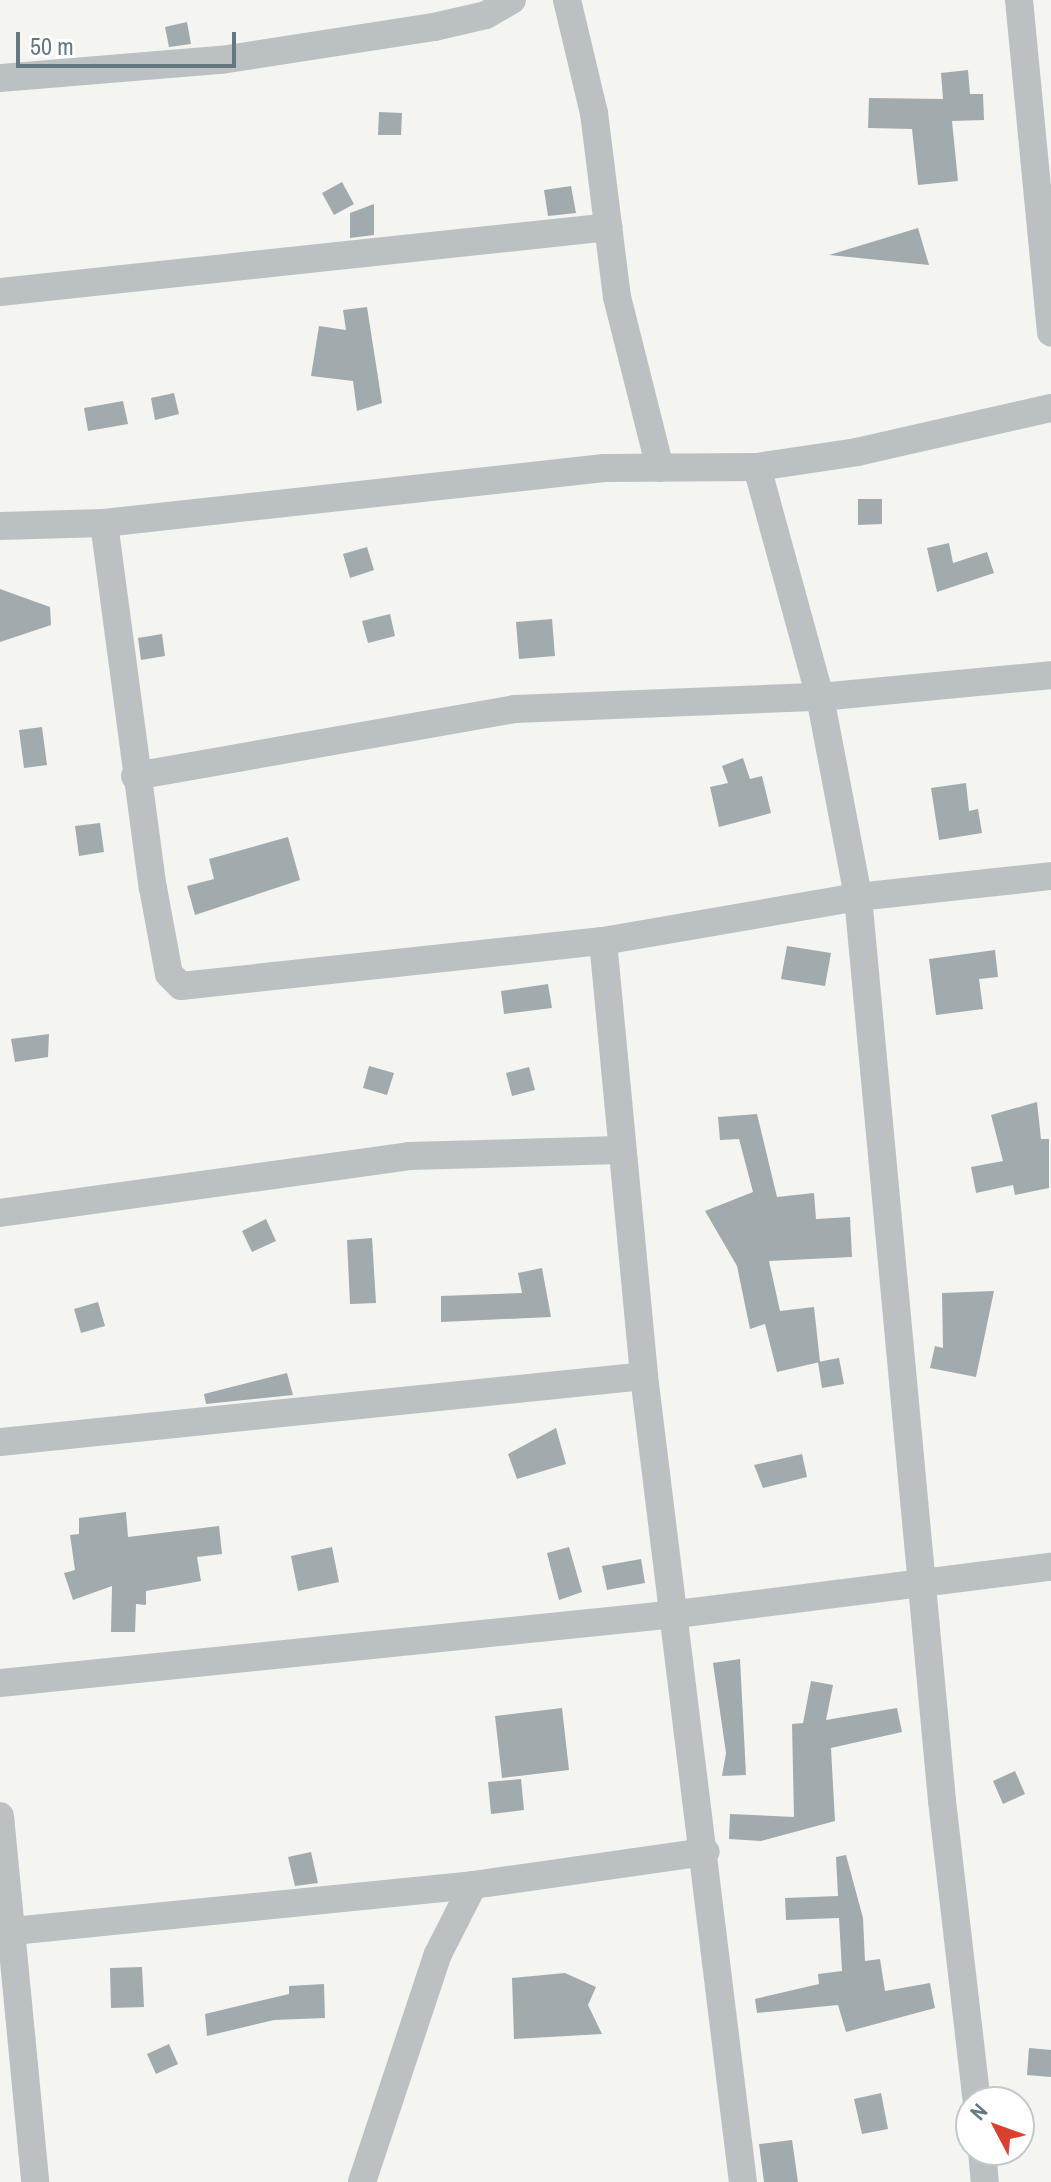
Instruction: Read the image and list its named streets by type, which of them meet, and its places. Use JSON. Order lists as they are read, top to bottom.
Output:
{
  "scale_bar": "50 m",
  "north": "top left"
}
